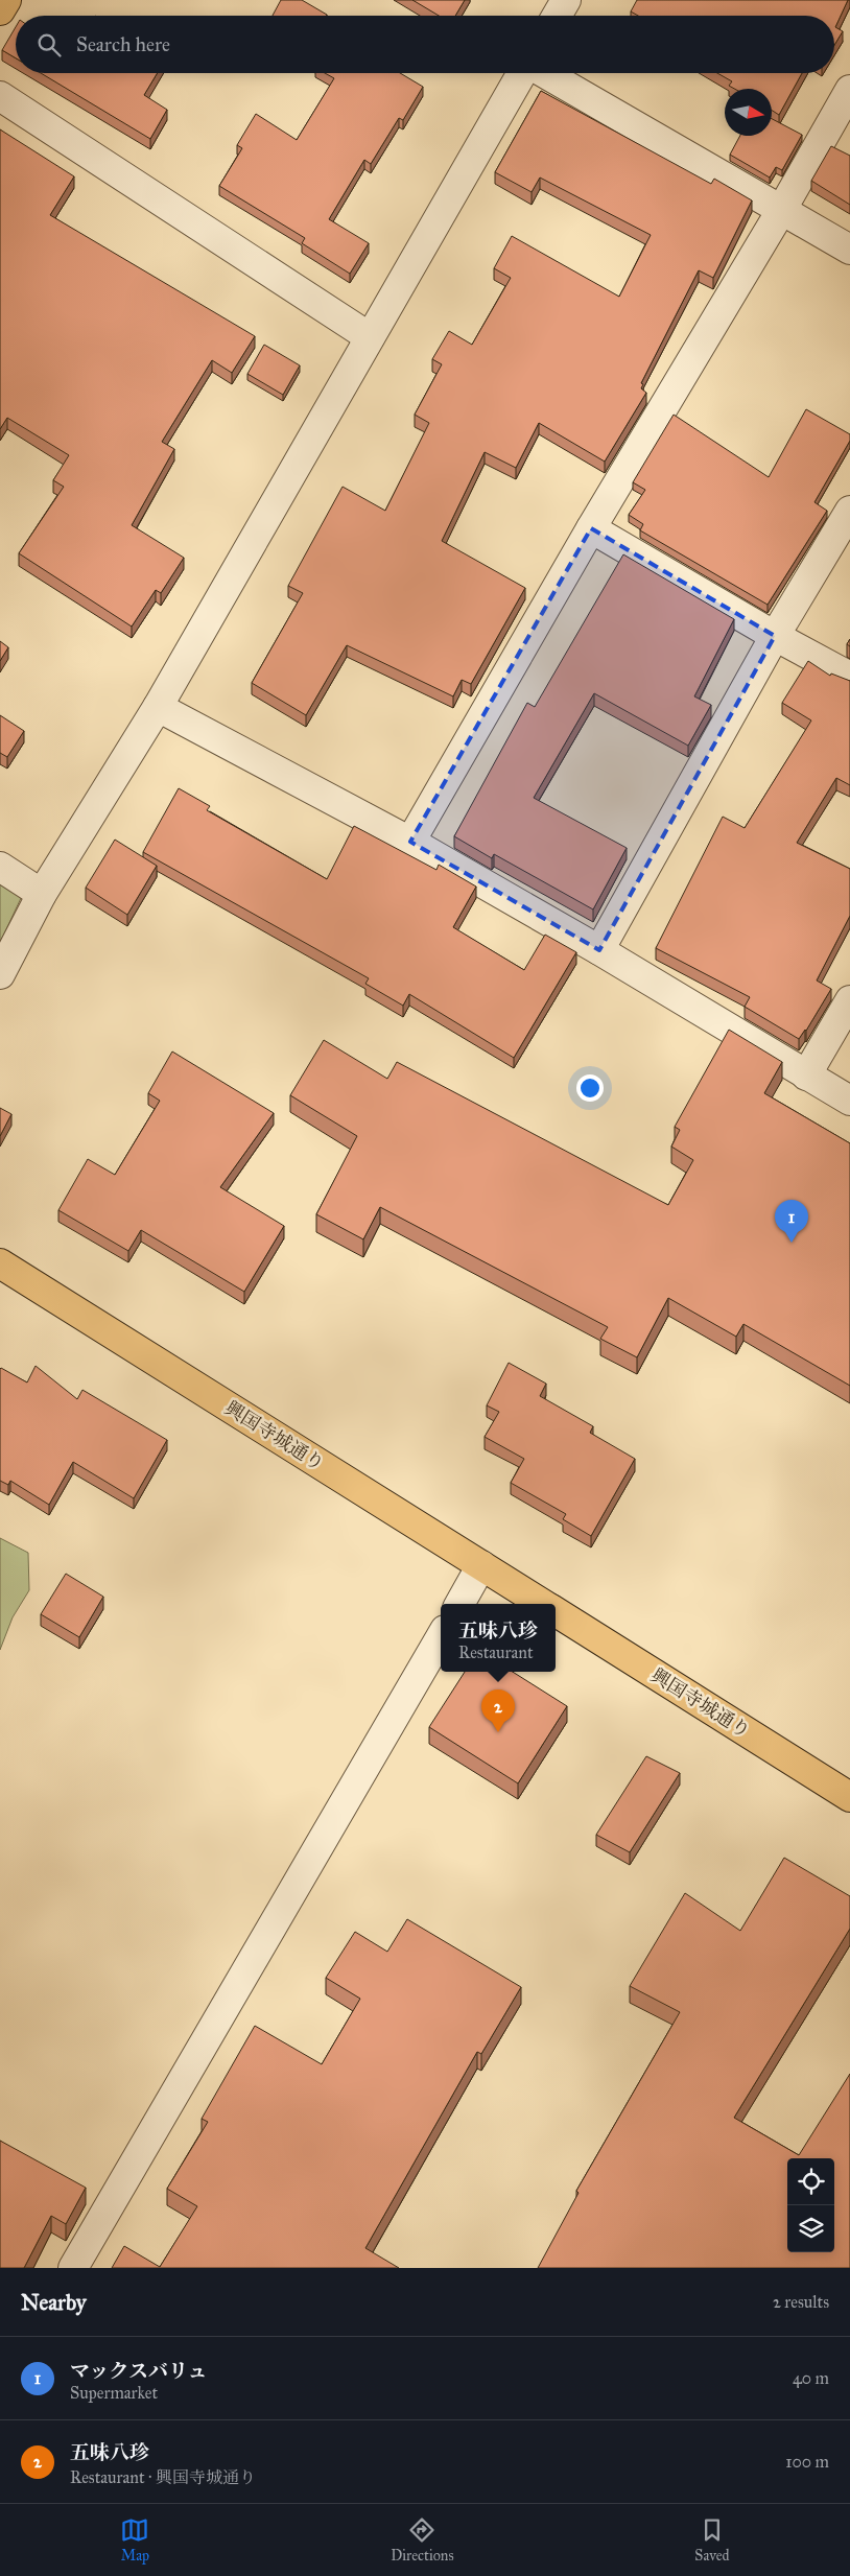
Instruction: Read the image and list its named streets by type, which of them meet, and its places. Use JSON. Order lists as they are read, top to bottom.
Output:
{
  "streets": {
    "main road": ["興国寺城通り"]
  },
  "north": "right",
  "page": {
    "search": "Search here",
    "pins": ["1", "2"],
    "popup": ["五味八珍", "Restaurant"],
    "heading": ["Nearby", "2 results"],
    "list": [
      {
        "mark": "1",
        "name": "マックスバリュ",
        "note": "Supermarket",
        "value": "40 m"
      },
      {
        "mark": "2",
        "name": "五味八珍",
        "note": "Restaurant · 興国寺城通り",
        "value": "100 m"
      }
    ],
    "nav": ["Map", "Directions", "Saved"]
  }
}
